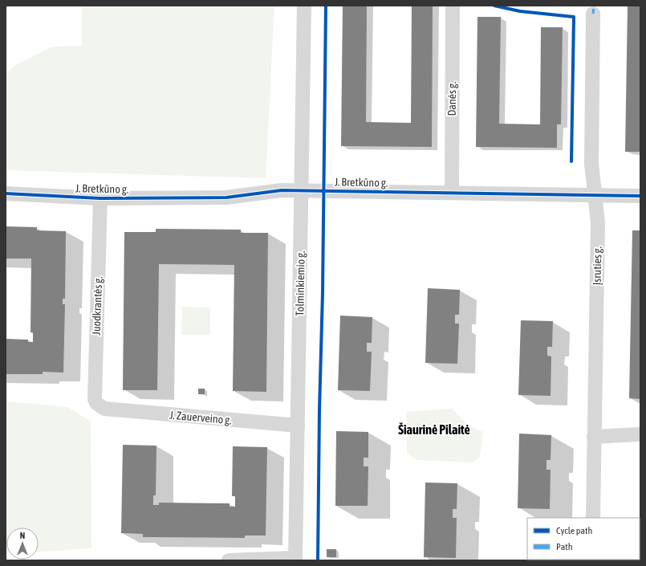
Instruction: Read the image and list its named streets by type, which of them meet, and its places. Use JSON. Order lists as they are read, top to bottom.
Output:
{
  "streets": {
    "street": [
      "Danės g.",
      "J. Bretkūno g.",
      "Įsruties g.",
      "Tolminkiemio g.",
      "Juodkrantės g.",
      "J. Zauerveino g."
    ]
  },
  "crossings": [
    ["Danės g.", "J. Bretkūno g."],
    ["J. Bretkūno g.", "Įsruties g."],
    ["J. Bretkūno g.", "Tolminkiemio g."],
    ["J. Bretkūno g.", "Juodkrantės g."],
    ["Tolminkiemio g.", "J. Zauerveino g."],
    ["Juodkrantės g.", "J. Zauerveino g."]
  ],
  "districts": ["Šiaurinė Pilaitė"],
  "legend": ["Cycle path", "Path"],
  "north": "top"
}
